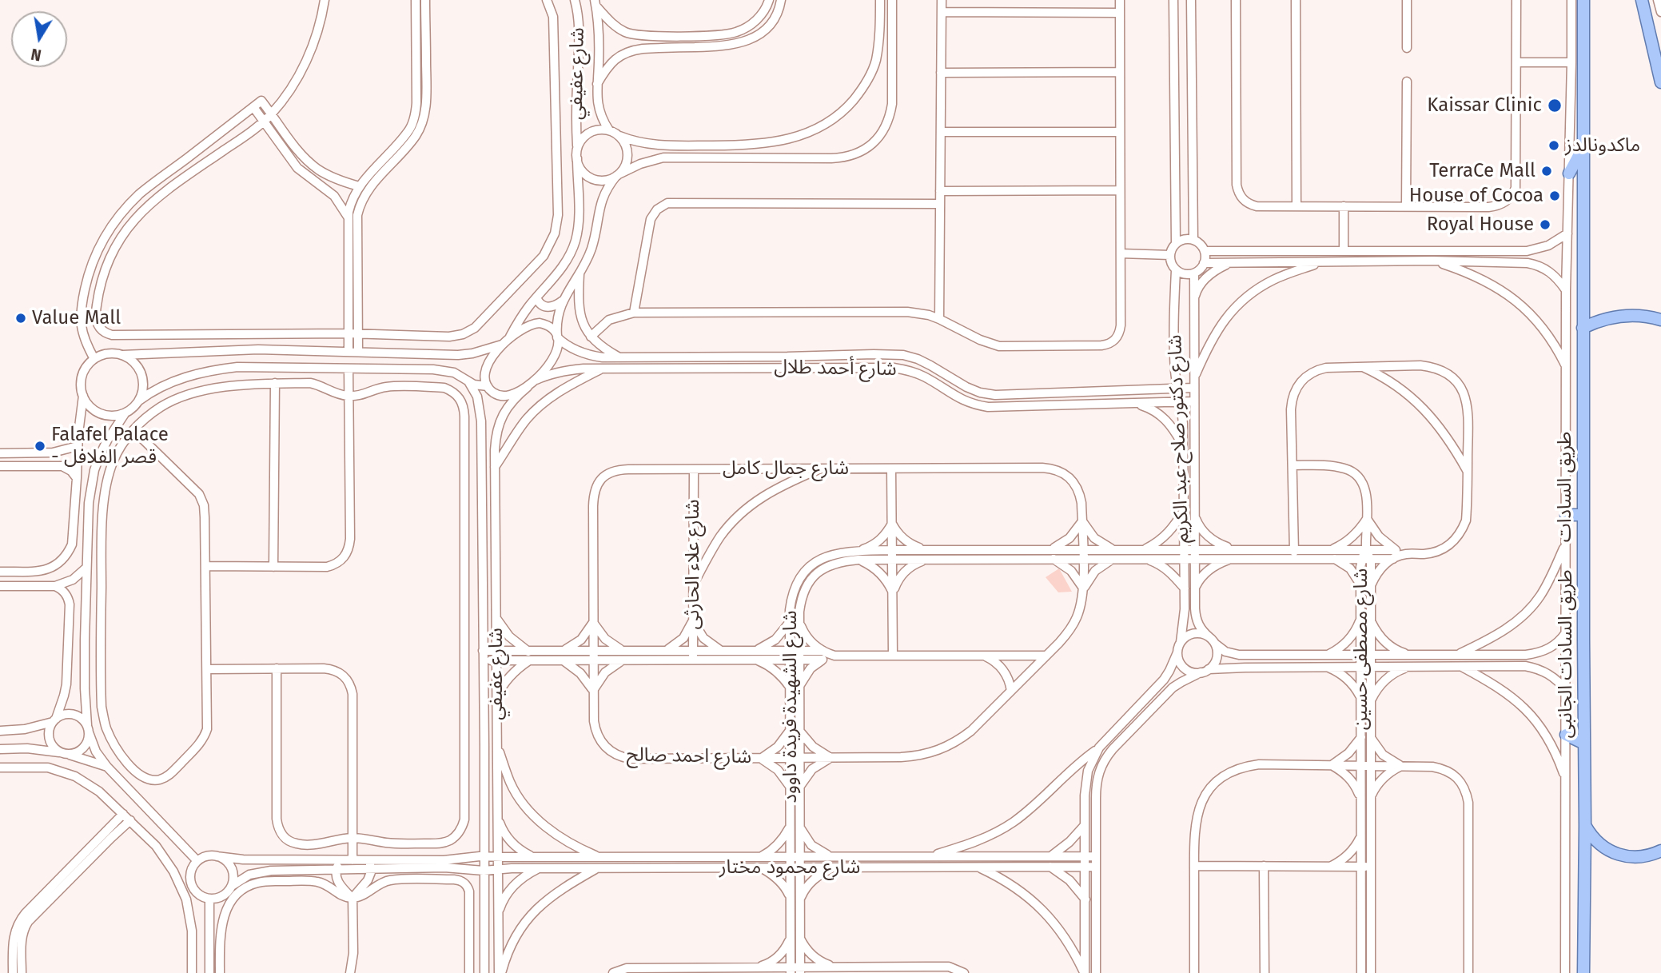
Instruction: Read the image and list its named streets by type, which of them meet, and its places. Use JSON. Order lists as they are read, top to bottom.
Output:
{
  "streets": {
    "main road": ["طريق السادات"],
    "street": [
      "شارع عفيفي",
      "شارع أحمد طلال",
      "شارع دكتور صلاح عبد الكريم",
      "شارع جمال كامل",
      "شارع علاء الحارثى",
      "شارع مصطفى حسين",
      "طريق السادات الجانبى",
      "شارع الشهيدة فريدة داوود",
      "شارع احمد صالح",
      "شارع محمود مختار"
    ]
  },
  "crossings": [
    ["شارع عفيفي", "شارع أحمد طلال"],
    ["شارع عفيفي", "شارع محمود مختار"],
    ["شارع أحمد طلال", "شارع دكتور صلاح عبد الكريم"],
    ["شارع دكتور صلاح عبد الكريم", "شارع مصطفى حسين"],
    ["شارع دكتور صلاح عبد الكريم", "شارع الشهيدة فريدة داوود"],
    ["شارع جمال كامل", "شارع علاء الحارثى"],
    ["شارع جمال كامل", "شارع الشهيدة فريدة داوود"],
    ["شارع جمال كامل", "شارع احمد صالح"],
    ["شارع مصطفى حسين", "شارع الشهيدة فريدة داوود"],
    ["شارع الشهيدة فريدة داوود", "شارع احمد صالح"],
    ["شارع الشهيدة فريدة داوود", "شارع محمود مختار"]
  ],
  "places": [
    "Kaissar Clinic",
    "ماكدونالدز",
    "TerraCe Mall",
    "House of Cocoa",
    "Royal House",
    "Value Mall",
    "Falafel Palace - قصر الفلافل"
  ],
  "north": "bottom"
}
